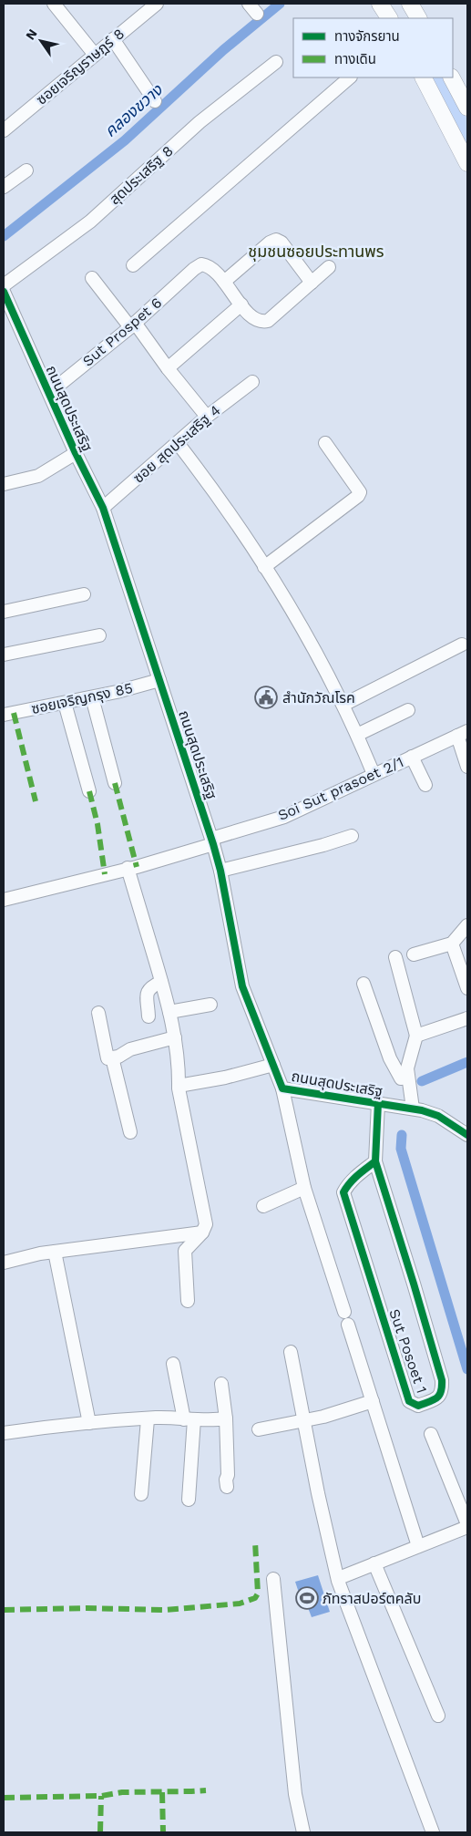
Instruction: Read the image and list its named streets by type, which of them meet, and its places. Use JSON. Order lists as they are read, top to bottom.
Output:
{
  "streets": {
    "street": [
      "ซอยเจริญราษฎร์ 8",
      "สุดประเสริฐ 8",
      "Sut Prospet 6",
      "ถนนสุดประเสริฐ",
      "ซอย สุดประเสริฐ 4",
      "ซอยเจริญกรุง 85",
      "Soi Sut prasoet 2/1",
      "Sut Posoet 1"
    ]
  },
  "crossings": [
    ["Sut Prospet 6", "ถนนสุดประเสริฐ"],
    ["ถนนสุดประเสริฐ", "ซอย สุดประเสริฐ 4"],
    ["ถนนสุดประเสริฐ", "ซอยเจริญกรุง 85"],
    ["ถนนสุดประเสริฐ", "Soi Sut prasoet 2/1"],
    ["ถนนสุดประเสริฐ", "Sut Posoet 1"]
  ],
  "districts": ["ชุมชนซอยประทานพร"],
  "water": ["คลองขวาง"],
  "places": {
    "public building": ["สำนักวัณโรค"],
    "sports": ["ภัทราสปอร์ตคลับ"]
  },
  "legend": ["ทางจักรยาน", "ทางเดิน"],
  "north": "top left"
}
